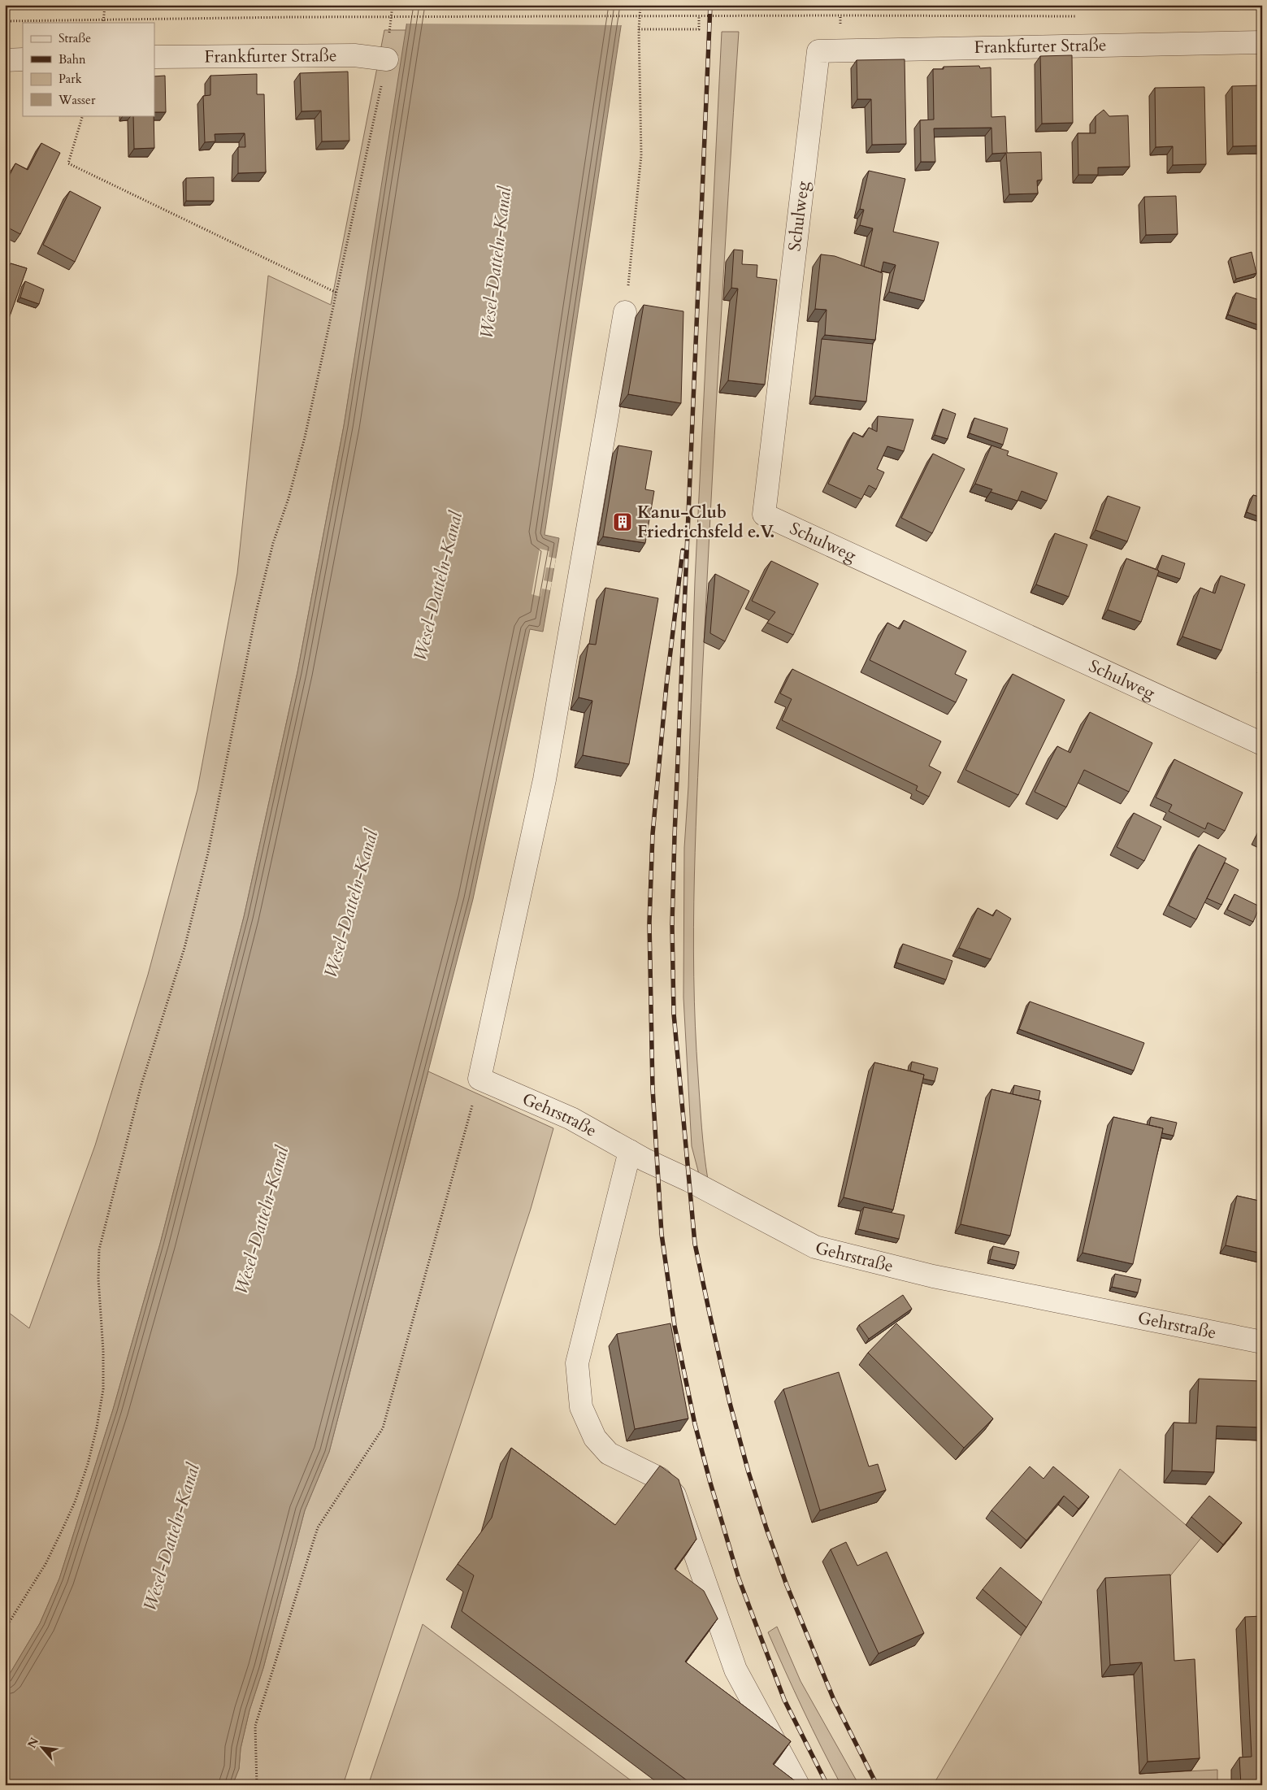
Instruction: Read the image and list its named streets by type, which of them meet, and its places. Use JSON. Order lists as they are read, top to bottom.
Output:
{
  "streets": {
    "street": ["Frankfurter Straße", "Schulweg", "Gehrstraße"]
  },
  "crossings": [
    ["Frankfurter Straße", "Schulweg"]
  ],
  "water": ["Wesel-Datteln-Kanal"],
  "places": {
    "building": ["Kanu-Club Friedrichsfeld e.V."]
  },
  "legend": [
    "Straße",
    "Bahn",
    "Park",
    "Wasser"
  ],
  "north": "top left"
}
